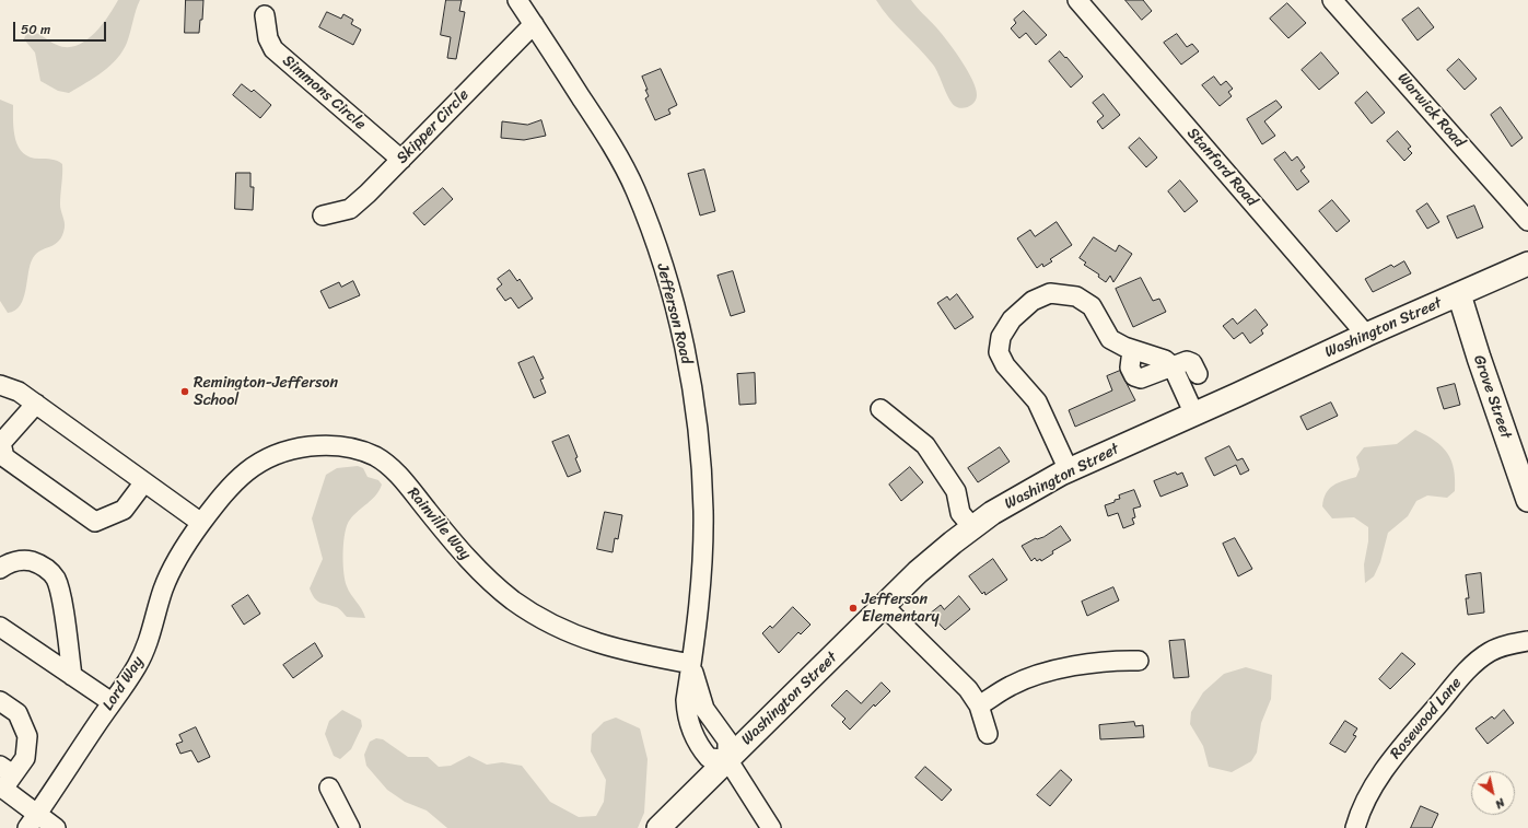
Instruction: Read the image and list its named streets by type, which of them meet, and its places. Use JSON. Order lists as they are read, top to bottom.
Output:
{
  "streets": {
    "main road": ["Washington Street", "Grove Street"],
    "street": [
      "Simmons Circle",
      "Warwick Road",
      "Skipper Circle",
      "Stanford Road",
      "Jefferson Road",
      "Rainville Way",
      "Lord Way",
      "Rosewood Lane"
    ]
  },
  "crossings": [
    ["Simmons Circle", "Skipper Circle"],
    ["Skipper Circle", "Jefferson Road"],
    ["Stanford Road", "Washington Street"],
    ["Jefferson Road", "Washington Street"],
    ["Jefferson Road", "Rainville Way"],
    ["Washington Street", "Grove Street"],
    ["Rainville Way", "Lord Way"]
  ],
  "places": ["Remington-Jefferson School", "Jefferson Elementary"],
  "scale_bar": "50 m",
  "north": "bottom right"
}
